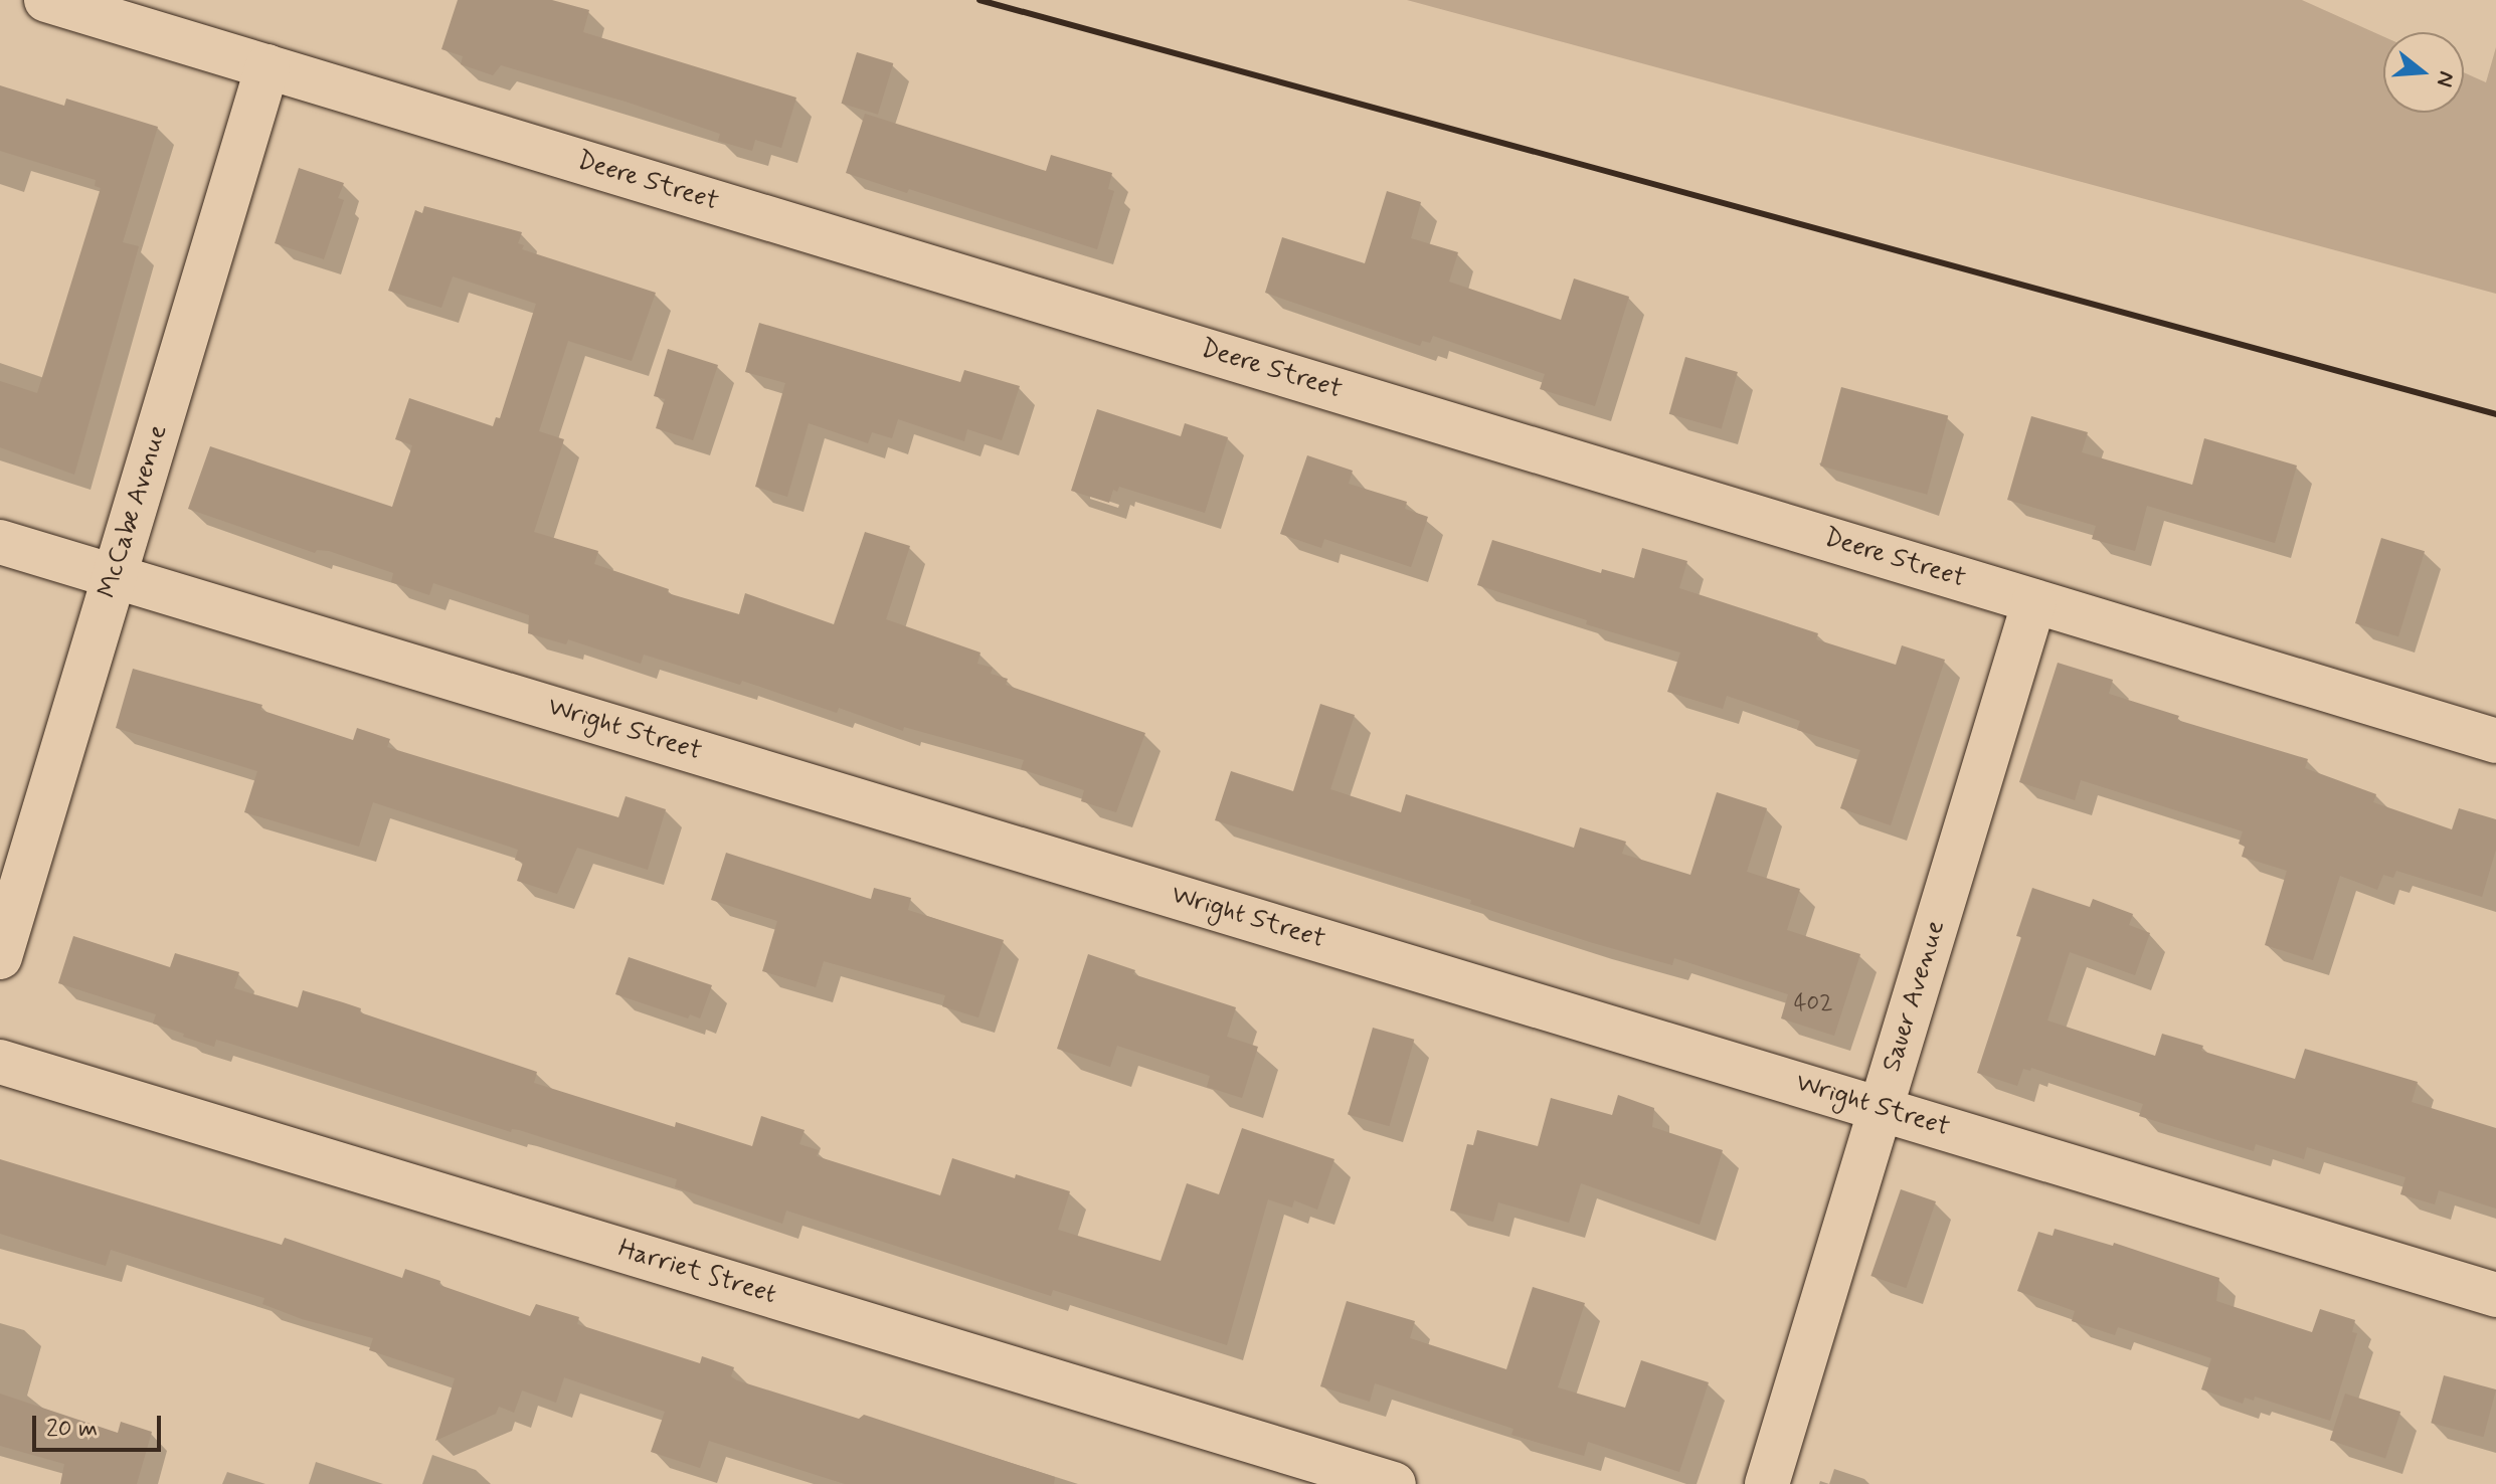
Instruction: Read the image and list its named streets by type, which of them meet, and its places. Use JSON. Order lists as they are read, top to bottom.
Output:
{
  "streets": {
    "street": [
      "Deere Street",
      "McCabe Avenue",
      "Wright Street",
      "Sauer Avenue",
      "Harriet Street"
    ]
  },
  "crossings": [
    ["Deere Street", "McCabe Avenue"],
    ["Deere Street", "Sauer Avenue"],
    ["McCabe Avenue", "Wright Street"],
    ["Wright Street", "Sauer Avenue"]
  ],
  "house_numbers": ["402"],
  "scale_bar": "20 m",
  "north": "right"
}
